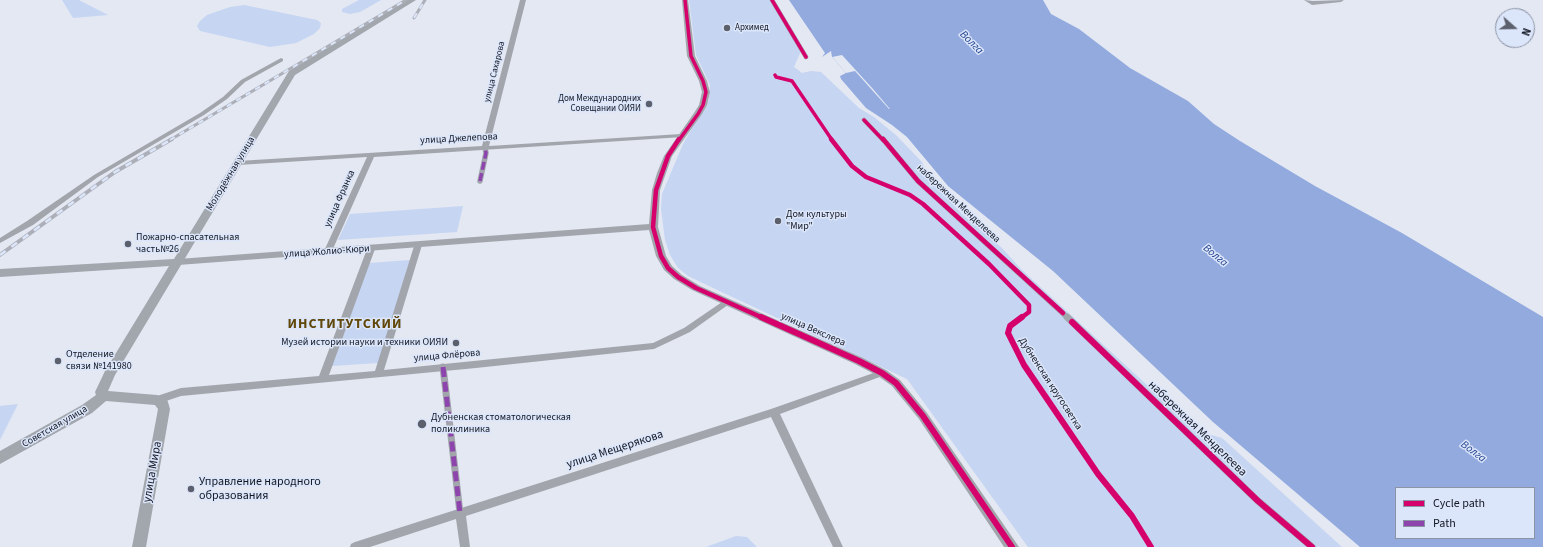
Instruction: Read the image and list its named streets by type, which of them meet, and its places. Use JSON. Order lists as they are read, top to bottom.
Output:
{
  "streets": {
    "main road": [
      "Молодёжная улица",
      "улица Жолио-Кюри",
      "Советская улица",
      "улица Мира"
    ],
    "street": [
      "улица Сахарова",
      "улица Джелепова",
      "улица Франка",
      "набережная Менделеева",
      "улица Векслера",
      "улица Флёрова",
      "улица Мещерякова"
    ],
    "cycle path": ["Дубненская кругосветка"]
  },
  "crossings": [
    ["улица Сахарова", "улица Джелепова"],
    ["улица Джелепова", "Молодёжная улица"],
    ["улица Джелепова", "улица Франка"],
    ["улица Джелепова", "улица Векслера"],
    ["Молодёжная улица", "улица Жолио-Кюри"],
    ["Молодёжная улица", "Советская улица"],
    ["улица Франка", "улица Жолио-Кюри"],
    ["улица Жолио-Кюри", "улица Векслера"],
    ["улица Векслера", "улица Флёрова"],
    ["улица Векслера", "улица Мещерякова"],
    ["улица Флёрова", "улица Мира"]
  ],
  "districts": ["ИНСТИТУТСКИЙ"],
  "water": ["Волга"],
  "places": [
    "Архимед",
    "Дом Международних Совещании ОИЯИ",
    "Дом культуры \"Мир\"",
    "Пожарно-спасательная часть№26",
    "Музей истории науки и техники ОИЯИ",
    "Отделение связи №141980",
    "Дубненская стоматологическая поликлиника",
    "Управление народного образования"
  ],
  "legend": ["Cycle path", "Path"],
  "north": "right"
}
